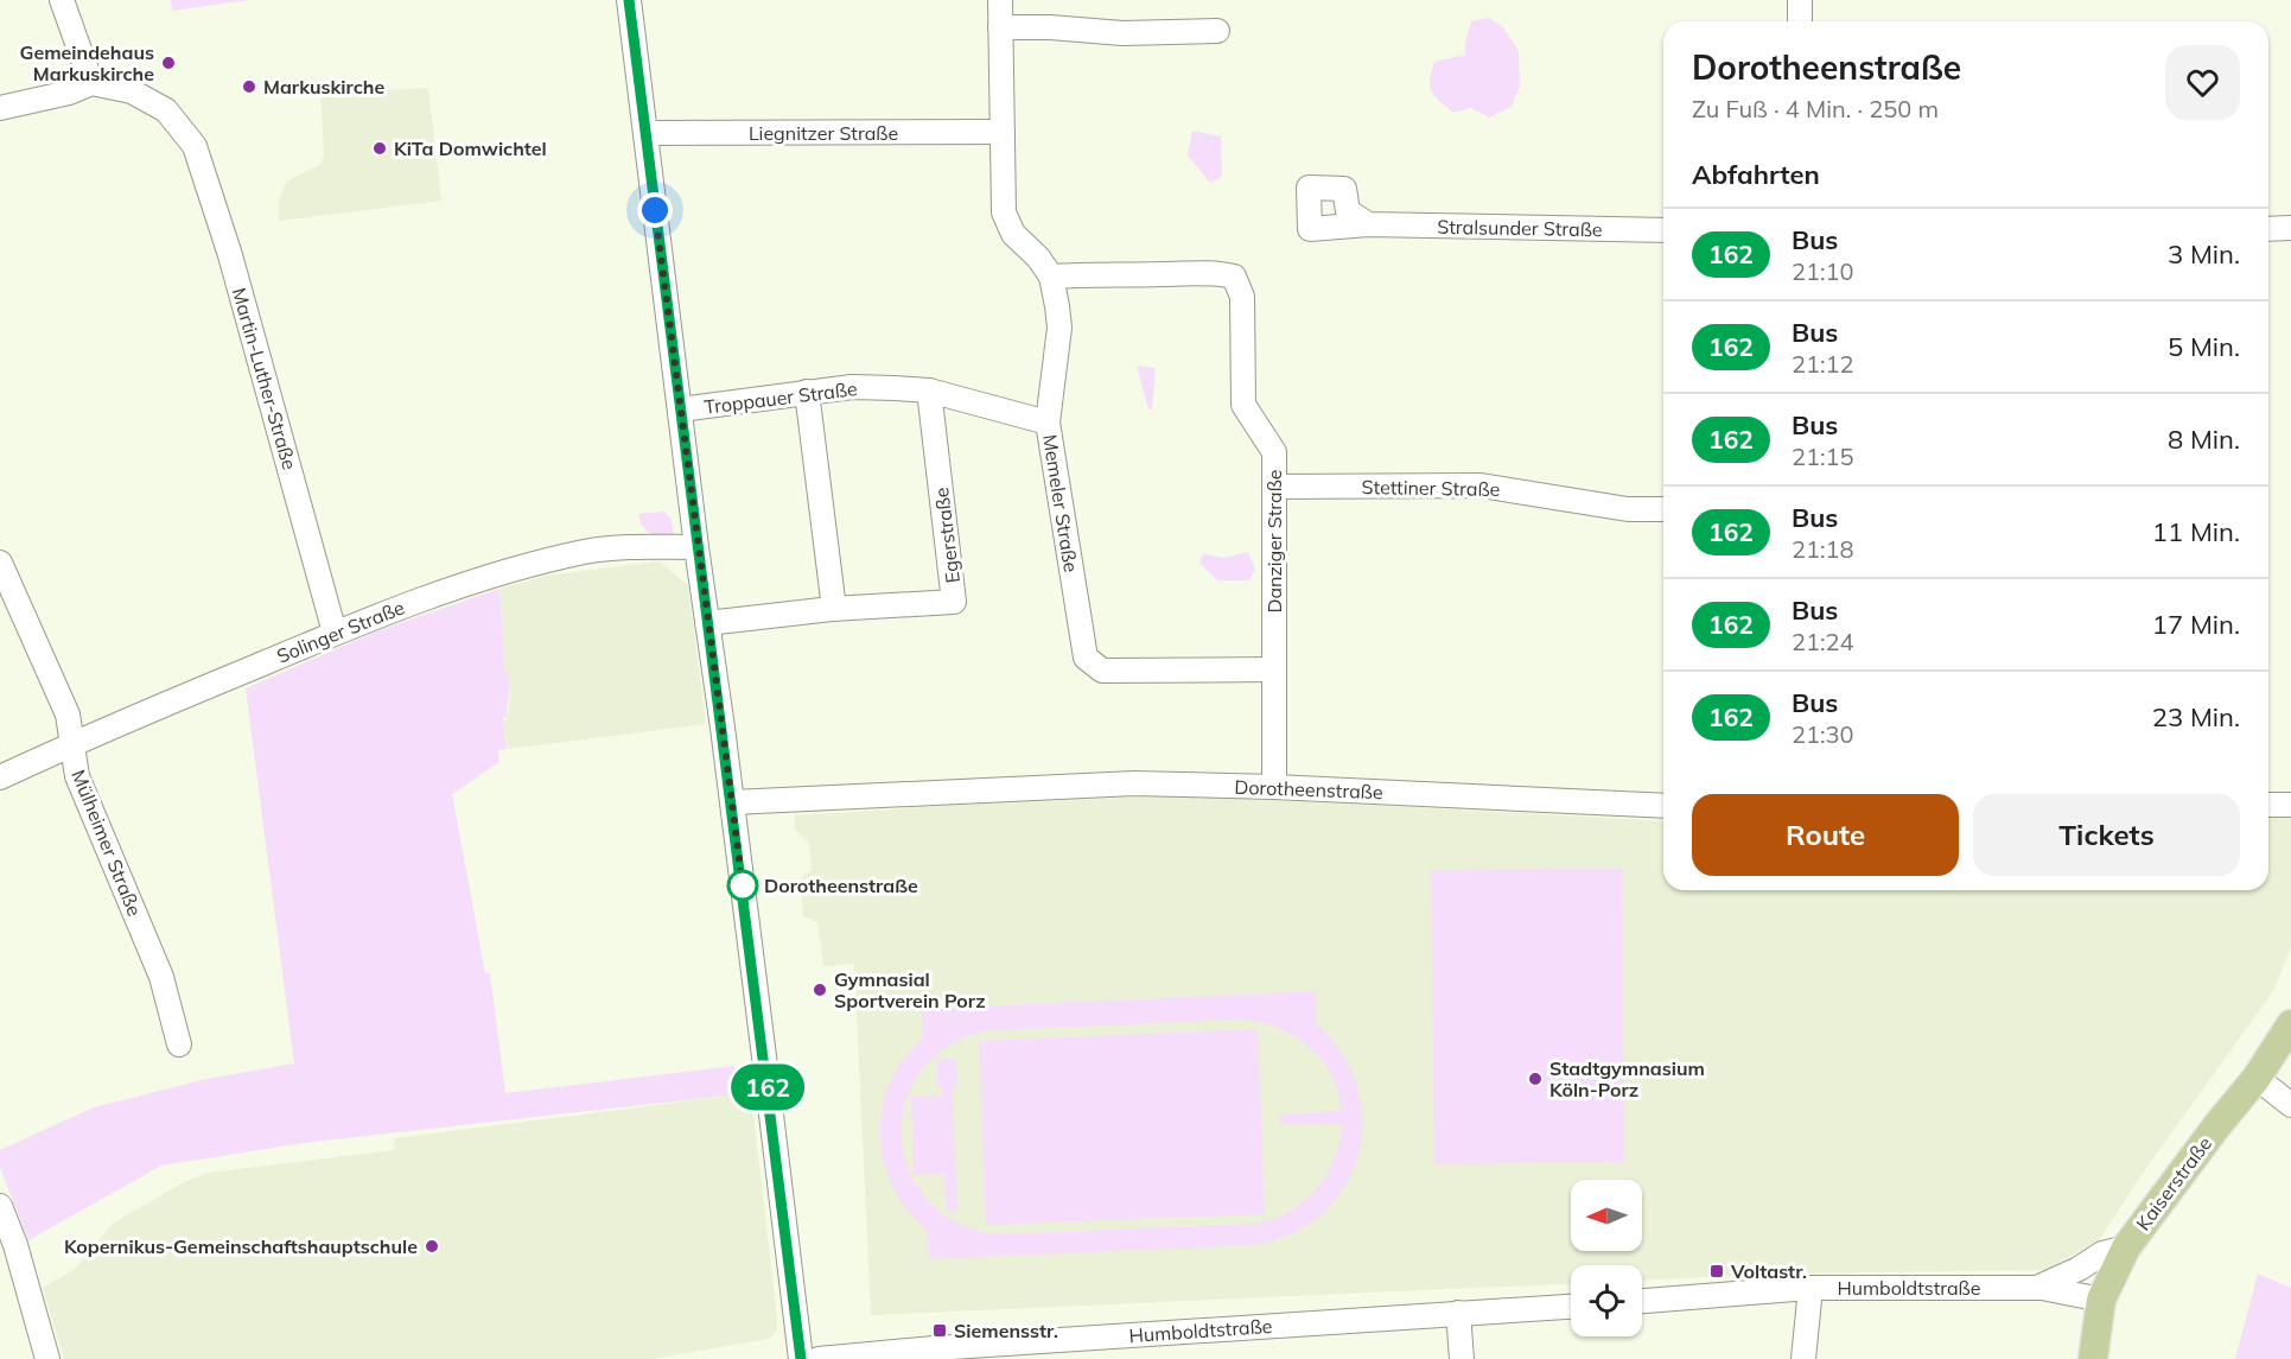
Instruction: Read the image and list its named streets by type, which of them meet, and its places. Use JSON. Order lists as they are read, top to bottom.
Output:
{
  "streets": {
    "main road": ["Kaiserstraße"],
    "street": [
      "Liegnitzer Straße",
      "Stralsunder Straße",
      "Martin-Luther-Straße",
      "Troppauer Straße",
      "Stettiner Straße",
      "Memeler Straße",
      "Egerstraße",
      "Danziger Straße",
      "Solinger Straße",
      "Dorotheenstraße",
      "Mülheimer Straße",
      "Humboldtstraße"
    ]
  },
  "crossings": [
    ["Liegnitzer Straße", "Memeler Straße"],
    ["Martin-Luther-Straße", "Solinger Straße"],
    ["Troppauer Straße", "Memeler Straße"],
    ["Troppauer Straße", "Egerstraße"],
    ["Stettiner Straße", "Danziger Straße"],
    ["Memeler Straße", "Danziger Straße"],
    ["Danziger Straße", "Dorotheenstraße"],
    ["Solinger Straße", "Mülheimer Straße"],
    ["Kaiserstraße", "Humboldtstraße"]
  ],
  "places": {
    "other": [
      "Gemeindehaus Markuskirche",
      "Markuskirche",
      "KiTa Domwichtel",
      "Dorotheenstraße",
      "Gymnasial Sportverein Porz",
      "Stadtgymnasium Köln-Porz",
      "Kopernikus-Gemeinschaftshauptschule"
    ],
    "transit": ["Voltastr.", "Siemensstr."]
  },
  "lines": ["bus line 162"],
  "north": "left",
  "page": {
    "on_map": "162",
    "heading": [
      ["Dorotheenstraße", "Zu Fuß · 4 Min. · 250 m"],
      "Abfahrten"
    ],
    "list": [
      {
        "mark": "162",
        "name": "Bus",
        "note": "21:10",
        "value": "3 Min."
      },
      {
        "mark": "162",
        "name": "Bus",
        "note": "21:12",
        "value": "5 Min."
      },
      {
        "mark": "162",
        "name": "Bus",
        "note": "21:15",
        "value": "8 Min."
      },
      {
        "mark": "162",
        "name": "Bus",
        "note": "21:18",
        "value": "11 Min."
      },
      {
        "mark": "162",
        "name": "Bus",
        "note": "21:24",
        "value": "17 Min."
      },
      {
        "mark": "162",
        "name": "Bus",
        "note": "21:30",
        "value": "23 Min."
      }
    ],
    "buttons": ["Route", "Tickets"]
  }
}
